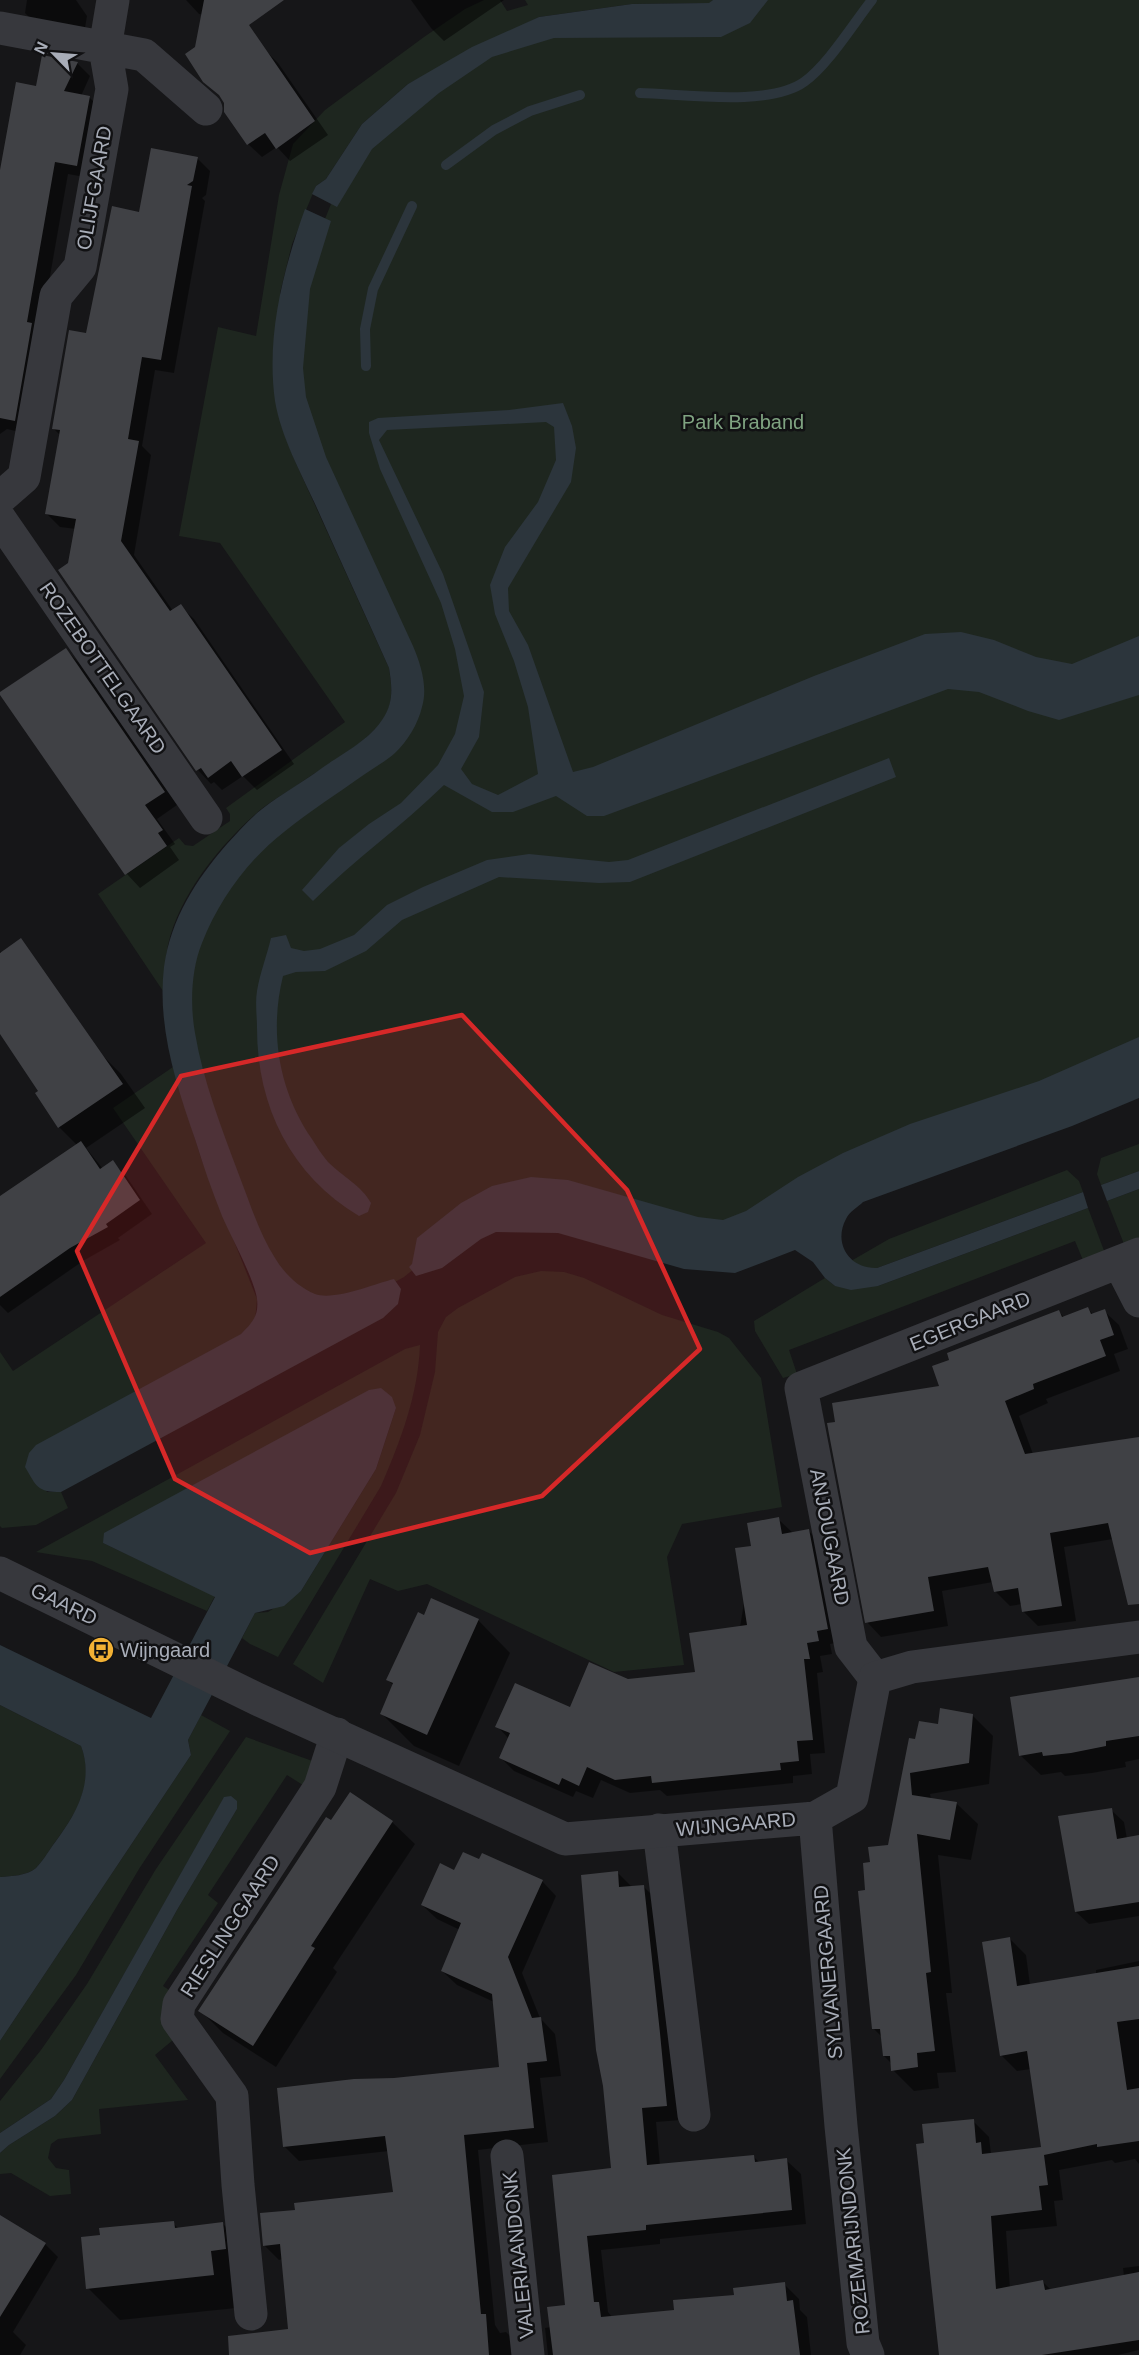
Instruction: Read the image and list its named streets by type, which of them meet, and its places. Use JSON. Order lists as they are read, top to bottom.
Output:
{
  "streets": {
    "street": [
      "OLIJFGAARD",
      "ROZEBOTTELGAARD",
      "EGERGAARD",
      "ANJOUGAARD",
      "GAARD",
      "WIJNGAARD",
      "RIESLINGGAARD",
      "SYLVANERGAARD",
      "ROZEMARIJNDONK",
      "VALERIAANDONK"
    ]
  },
  "crossings": [
    ["EGERGAARD", "ANJOUGAARD"],
    ["ANJOUGAARD", "WIJNGAARD"],
    ["GAARD", "WIJNGAARD"],
    ["WIJNGAARD", "RIESLINGGAARD"],
    ["WIJNGAARD", "SYLVANERGAARD"],
    ["SYLVANERGAARD", "ROZEMARIJNDONK"]
  ],
  "parks": ["Park Braband"],
  "places": {
    "bus stop": ["Wijngaard"]
  },
  "north": "top left"
}
